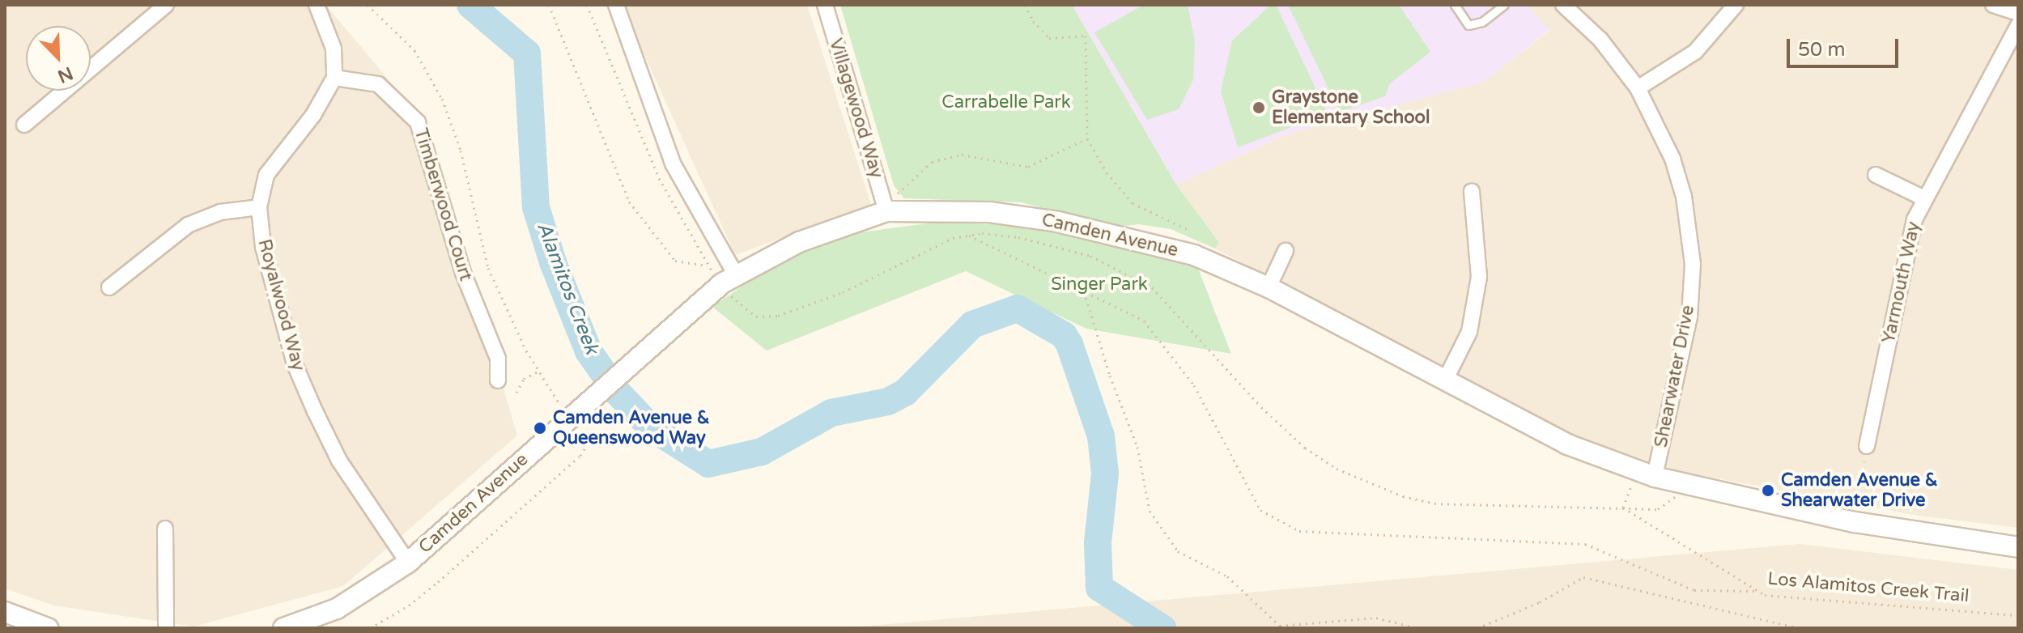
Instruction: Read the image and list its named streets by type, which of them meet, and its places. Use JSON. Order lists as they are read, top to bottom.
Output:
{
  "streets": {
    "street": [
      "Villagewood Way",
      "Timberwood Court",
      "Camden Avenue",
      "Yarmouth Way",
      "Royalwood Way",
      "Shearwater Drive"
    ],
    "path": ["Los Alamitos Creek Trail"]
  },
  "crossings": [
    ["Villagewood Way", "Camden Avenue"],
    ["Timberwood Court", "Royalwood Way"],
    ["Camden Avenue", "Royalwood Way"],
    ["Camden Avenue", "Shearwater Drive"]
  ],
  "water": ["Alamitos Creek"],
  "parks": ["Carrabelle Park", "Singer Park"],
  "places": ["Graystone Elementary School", "Camden Avenue & Queenswood Way", "Camden Avenue & Shearwater Drive"],
  "scale_bar": "50 m",
  "north": "bottom right"
}
